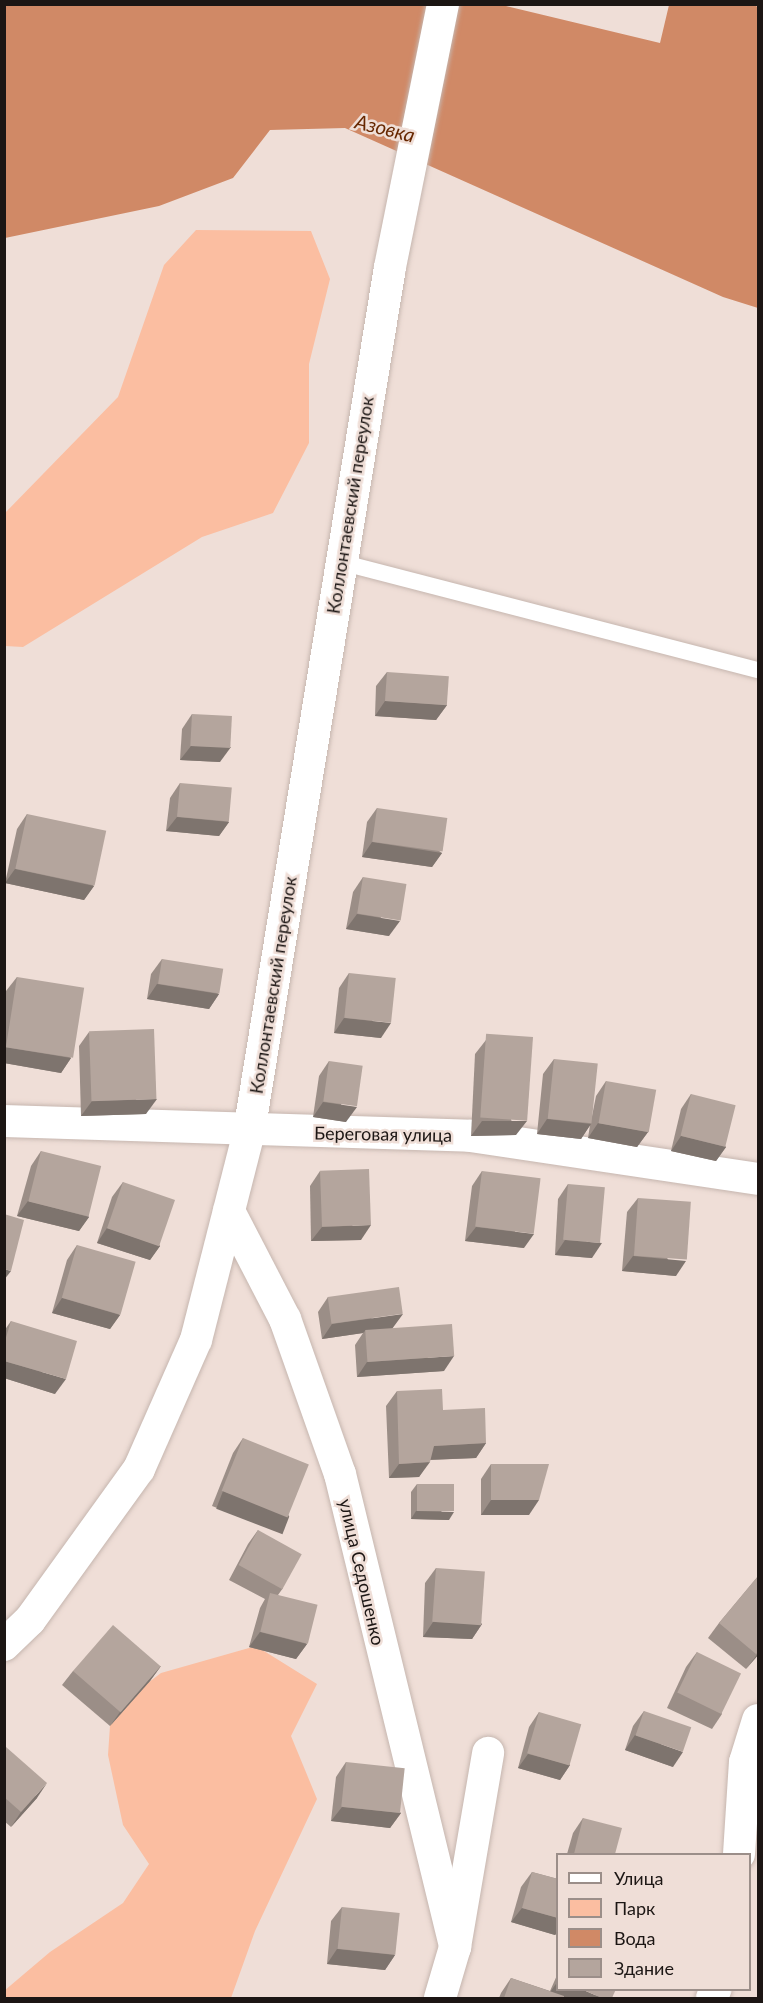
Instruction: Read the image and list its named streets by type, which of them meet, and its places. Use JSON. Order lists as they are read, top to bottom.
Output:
{
  "streets": {
    "street": ["Коллонтаевский переулок", "Береговая улица", "улица Седошенко"]
  },
  "crossings": [
    ["Коллонтаевский переулок", "Береговая улица"],
    ["Коллонтаевский переулок", "улица Седошенко"]
  ],
  "water": ["Азовка"],
  "legend": [
    "Улица",
    "Парк",
    "Вода",
    "Здание"
  ]
}
